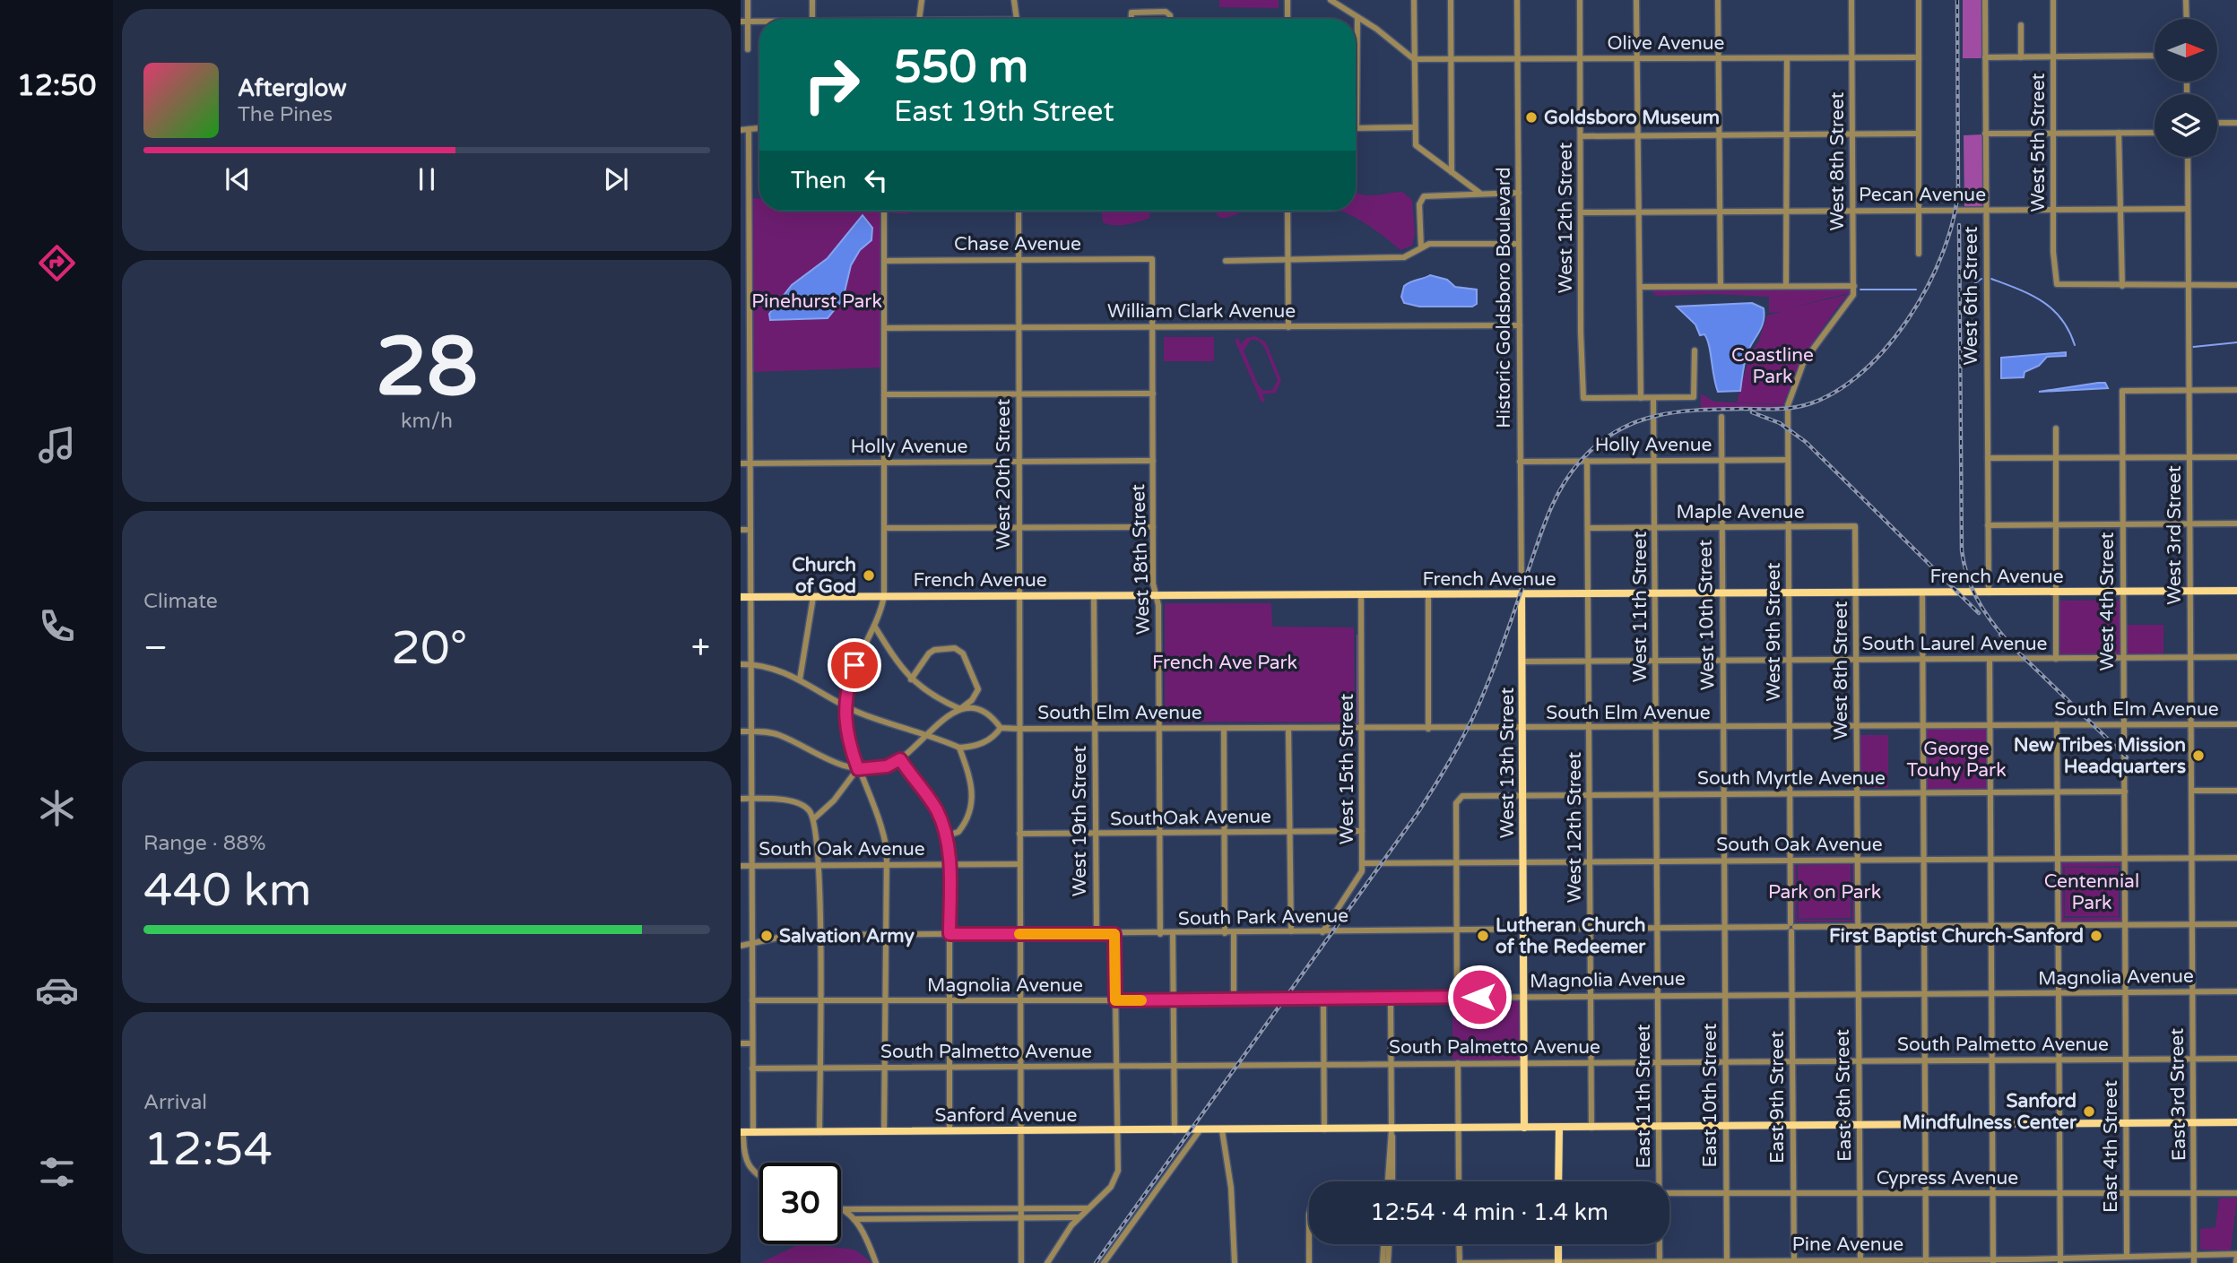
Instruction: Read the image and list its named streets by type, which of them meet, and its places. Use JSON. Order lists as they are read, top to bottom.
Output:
{
  "streets": {
    "main road": ["French Avenue", "West 13th Street", "Sanford Avenue"],
    "street": [
      "Olive Avenue",
      "West 5th Street",
      "West 8th Street",
      "Pecan Avenue",
      "West 12th Street",
      "Chase Avenue",
      "West 6th Street",
      "Historic Goldsboro Boulevard",
      "William Clark Avenue",
      "Holly Avenue",
      "West 20th Street",
      "Maple Avenue",
      "West 3rd Street",
      "West 18th Street",
      "West 4th Street",
      "West 11th Street",
      "West 10th Street",
      "West 9th Street",
      "South Laurel Avenue",
      "South Elm Avenue",
      "West 15th Street",
      "South Myrtle Avenue",
      "SouthOak Avenue",
      "West 19th Street",
      "South Oak Avenue",
      "South Park Avenue",
      "Magnolia Avenue",
      "South Palmetto Avenue",
      "East 3rd Street",
      "East 10th Street",
      "East 8th Street",
      "East 11th Street",
      "East 9th Street",
      "East 4th Street",
      "Cypress Avenue",
      "Pine Avenue"
    ]
  },
  "crossings": [
    ["Olive Avenue", "West 8th Street"],
    ["Olive Avenue", "West 12th Street"],
    ["Olive Avenue", "Historic Goldsboro Boulevard"],
    ["West 5th Street", "Pecan Avenue"],
    ["West 8th Street", "Pecan Avenue"],
    ["West 8th Street", "Maple Avenue"],
    ["West 8th Street", "French Avenue"],
    ["West 8th Street", "West 9th Street"],
    ["West 8th Street", "South Laurel Avenue"],
    ["West 8th Street", "South Elm Avenue"],
    ["West 8th Street", "South Myrtle Avenue"],
    ["West 8th Street", "South Oak Avenue"],
    ["West 8th Street", "South Park Avenue"],
    ["West 8th Street", "East 8th Street"],
    ["Pecan Avenue", "West 12th Street"],
    ["Pecan Avenue", "West 6th Street"],
    ["Pecan Avenue", "West 3rd Street"],
    ["West 12th Street", "Holly Avenue"],
    ["West 12th Street", "Maple Avenue"],
    ["West 12th Street", "French Avenue"],
    ["West 12th Street", "South Laurel Avenue"],
    ["West 12th Street", "South Elm Avenue"],
    ["West 12th Street", "South Myrtle Avenue"],
    ["West 12th Street", "South Oak Avenue"],
    ["West 12th Street", "South Park Avenue"],
    ["West 12th Street", "Magnolia Avenue"],
    ["West 12th Street", "South Palmetto Avenue"],
    ["West 12th Street", "Sanford Avenue"],
    ["Chase Avenue", "West 20th Street"],
    ["Chase Avenue", "West 18th Street"],
    ["West 6th Street", "French Avenue"],
    ["Historic Goldsboro Boulevard", "William Clark Avenue"],
    ["Historic Goldsboro Boulevard", "Holly Avenue"],
    ["Historic Goldsboro Boulevard", "French Avenue"],
    ["Historic Goldsboro Boulevard", "West 13th Street"],
    ["William Clark Avenue", "West 20th Street"],
    ["William Clark Avenue", "West 18th Street"],
    ["Holly Avenue", "West 20th Street"],
    ["Holly Avenue", "West 18th Street"],
    ["Holly Avenue", "West 11th Street"],
    ["Holly Avenue", "West 10th Street"],
    ["Holly Avenue", "West 9th Street"],
    ["West 20th Street", "French Avenue"],
    ["West 20th Street", "South Elm Avenue"],
    ["West 20th Street", "SouthOak Avenue"],
    ["West 20th Street", "South Oak Avenue"],
    ["West 20th Street", "South Park Avenue"],
    ["West 20th Street", "Magnolia Avenue"],
    ["West 20th Street", "South Palmetto Avenue"],
    ["West 20th Street", "Sanford Avenue"],
    ["Maple Avenue", "West 11th Street"],
    ["Maple Avenue", "West 10th Street"],
    ["Maple Avenue", "West 9th Street"],
    ["West 3rd Street", "French Avenue"],
    ["West 3rd Street", "West 4th Street"],
    ["West 3rd Street", "South Laurel Avenue"],
    ["West 3rd Street", "South Elm Avenue"],
    ["West 3rd Street", "South Oak Avenue"],
    ["West 3rd Street", "South Park Avenue"],
    ["West 3rd Street", "East 3rd Street"],
    ["West 18th Street", "French Avenue"],
    ["West 18th Street", "South Elm Avenue"],
    ["West 18th Street", "SouthOak Avenue"],
    ["West 18th Street", "South Park Avenue"],
    ["French Avenue", "West 4th Street"],
    ["French Avenue", "West 11th Street"],
    ["French Avenue", "West 10th Street"],
    ["French Avenue", "West 9th Street"],
    ["French Avenue", "West 13th Street"],
    ["French Avenue", "West 15th Street"],
    ["French Avenue", "West 19th Street"],
    ["West 4th Street", "South Laurel Avenue"],
    ["West 4th Street", "South Elm Avenue"],
    ["West 4th Street", "South Myrtle Avenue"],
    ["West 4th Street", "South Oak Avenue"],
    ["West 4th Street", "South Park Avenue"],
    ["West 4th Street", "East 4th Street"],
    ["West 11th Street", "South Laurel Avenue"],
    ["West 11th Street", "South Elm Avenue"],
    ["West 11th Street", "South Myrtle Avenue"],
    ["West 11th Street", "South Oak Avenue"],
    ["West 11th Street", "South Park Avenue"],
    ["West 11th Street", "East 11th Street"],
    ["West 10th Street", "South Laurel Avenue"],
    ["West 10th Street", "South Elm Avenue"],
    ["West 10th Street", "South Myrtle Avenue"],
    ["West 10th Street", "South Oak Avenue"],
    ["West 10th Street", "South Park Avenue"],
    ["West 10th Street", "East 10th Street"],
    ["West 9th Street", "South Laurel Avenue"],
    ["West 9th Street", "South Elm Avenue"],
    ["West 9th Street", "South Myrtle Avenue"],
    ["West 9th Street", "South Oak Avenue"],
    ["West 9th Street", "South Park Avenue"],
    ["West 9th Street", "East 9th Street"],
    ["South Laurel Avenue", "West 13th Street"],
    ["South Elm Avenue", "West 13th Street"],
    ["South Elm Avenue", "West 15th Street"],
    ["South Elm Avenue", "West 19th Street"],
    ["West 13th Street", "South Myrtle Avenue"],
    ["West 13th Street", "South Oak Avenue"],
    ["West 13th Street", "South Park Avenue"],
    ["West 13th Street", "Magnolia Avenue"],
    ["West 13th Street", "South Palmetto Avenue"],
    ["West 13th Street", "Sanford Avenue"],
    ["West 15th Street", "SouthOak Avenue"],
    ["West 15th Street", "South Oak Avenue"],
    ["West 15th Street", "South Park Avenue"],
    ["South Myrtle Avenue", "South Oak Avenue"],
    ["SouthOak Avenue", "West 19th Street"],
    ["West 19th Street", "South Park Avenue"],
    ["South Park Avenue", "East 3rd Street"],
    ["South Park Avenue", "East 10th Street"],
    ["South Park Avenue", "East 8th Street"],
    ["South Park Avenue", "East 11th Street"],
    ["South Park Avenue", "East 9th Street"],
    ["South Park Avenue", "East 4th Street"],
    ["Magnolia Avenue", "East 3rd Street"],
    ["Magnolia Avenue", "East 10th Street"],
    ["Magnolia Avenue", "East 8th Street"],
    ["Magnolia Avenue", "East 11th Street"],
    ["Magnolia Avenue", "East 9th Street"],
    ["Magnolia Avenue", "East 4th Street"],
    ["South Palmetto Avenue", "East 3rd Street"],
    ["South Palmetto Avenue", "East 10th Street"],
    ["South Palmetto Avenue", "East 8th Street"],
    ["South Palmetto Avenue", "East 11th Street"],
    ["South Palmetto Avenue", "East 9th Street"],
    ["South Palmetto Avenue", "East 4th Street"],
    ["East 3rd Street", "Sanford Avenue"],
    ["East 3rd Street", "Cypress Avenue"],
    ["East 3rd Street", "Pine Avenue"],
    ["East 10th Street", "Sanford Avenue"],
    ["East 10th Street", "Cypress Avenue"],
    ["East 10th Street", "Pine Avenue"],
    ["East 8th Street", "Sanford Avenue"],
    ["East 8th Street", "Cypress Avenue"],
    ["East 8th Street", "Pine Avenue"],
    ["East 11th Street", "Sanford Avenue"],
    ["East 11th Street", "Pine Avenue"],
    ["East 9th Street", "Sanford Avenue"],
    ["East 9th Street", "Cypress Avenue"],
    ["East 9th Street", "Pine Avenue"],
    ["Sanford Avenue", "East 4th Street"],
    ["East 4th Street", "Cypress Avenue"],
    ["East 4th Street", "Pine Avenue"]
  ],
  "parks": [
    "Pinehurst Park",
    "Coastline Park",
    "French Ave Park",
    "George Touhy Park",
    "Centennial Park",
    "Park on Park"
  ],
  "places": [
    "Goldsboro Museum",
    "Church of God",
    "New Tribes Mission Headquarters",
    "Salvation Army",
    "Lutheran Church of the Redeemer",
    "First Baptist Church-Sanford",
    "Sanford Mindfulness Center"
  ],
  "north": "right",
  "page": {
    "tabs": "12:50",
    "turn": ["550 m", "East 19th Street"],
    "song": ["Afterglow", "The Pines"],
    "then": "Then",
    "tile": [
      ["28", "km/h"],
      "Climate",
      ["Range · 88%", "440 km"],
      ["Arrival", "12:54"]
    ],
    "heat": ["−", "20°", "+"],
    "limit": "30",
    "trip": "12:54 · 4 min · 1.4 km"
  }
}
